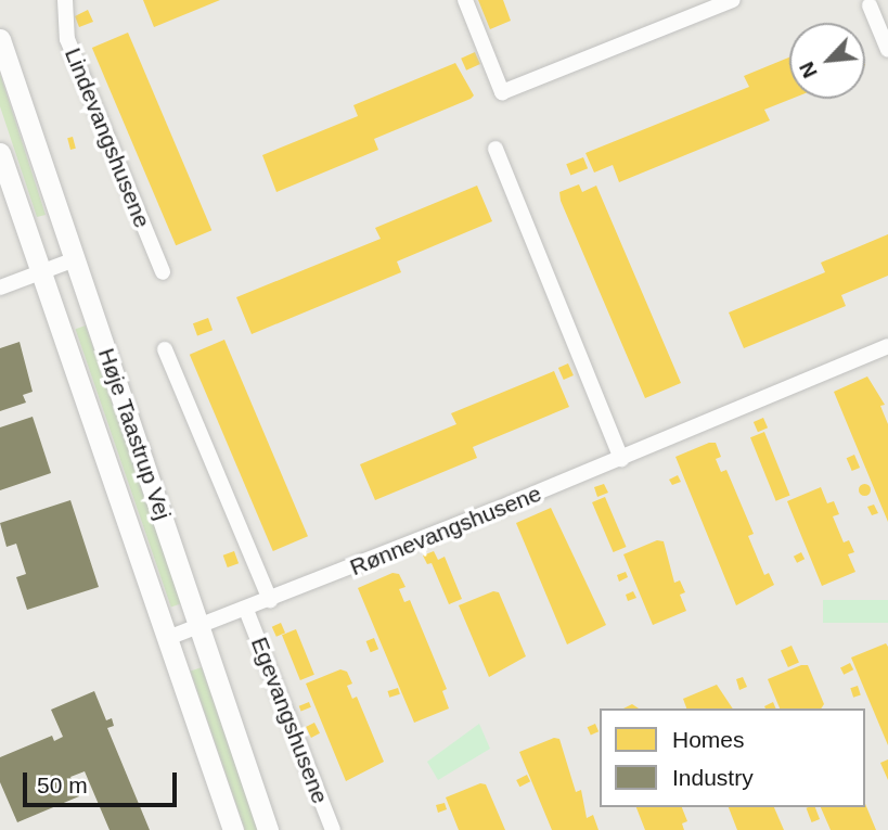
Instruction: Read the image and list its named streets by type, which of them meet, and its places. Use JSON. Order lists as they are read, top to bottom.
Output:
{
  "streets": {
    "street": [
      "Lindevangshusene",
      "Høje Taastrup Vej",
      "Rønnevangshusene",
      "Egevangshusene"
    ]
  },
  "crossings": [
    ["Høje Taastrup Vej", "Rønnevangshusene"],
    ["Rønnevangshusene", "Egevangshusene"]
  ],
  "legend": ["Homes", "Industry"],
  "scale_bar": "50 m",
  "north": "bottom left"
}
